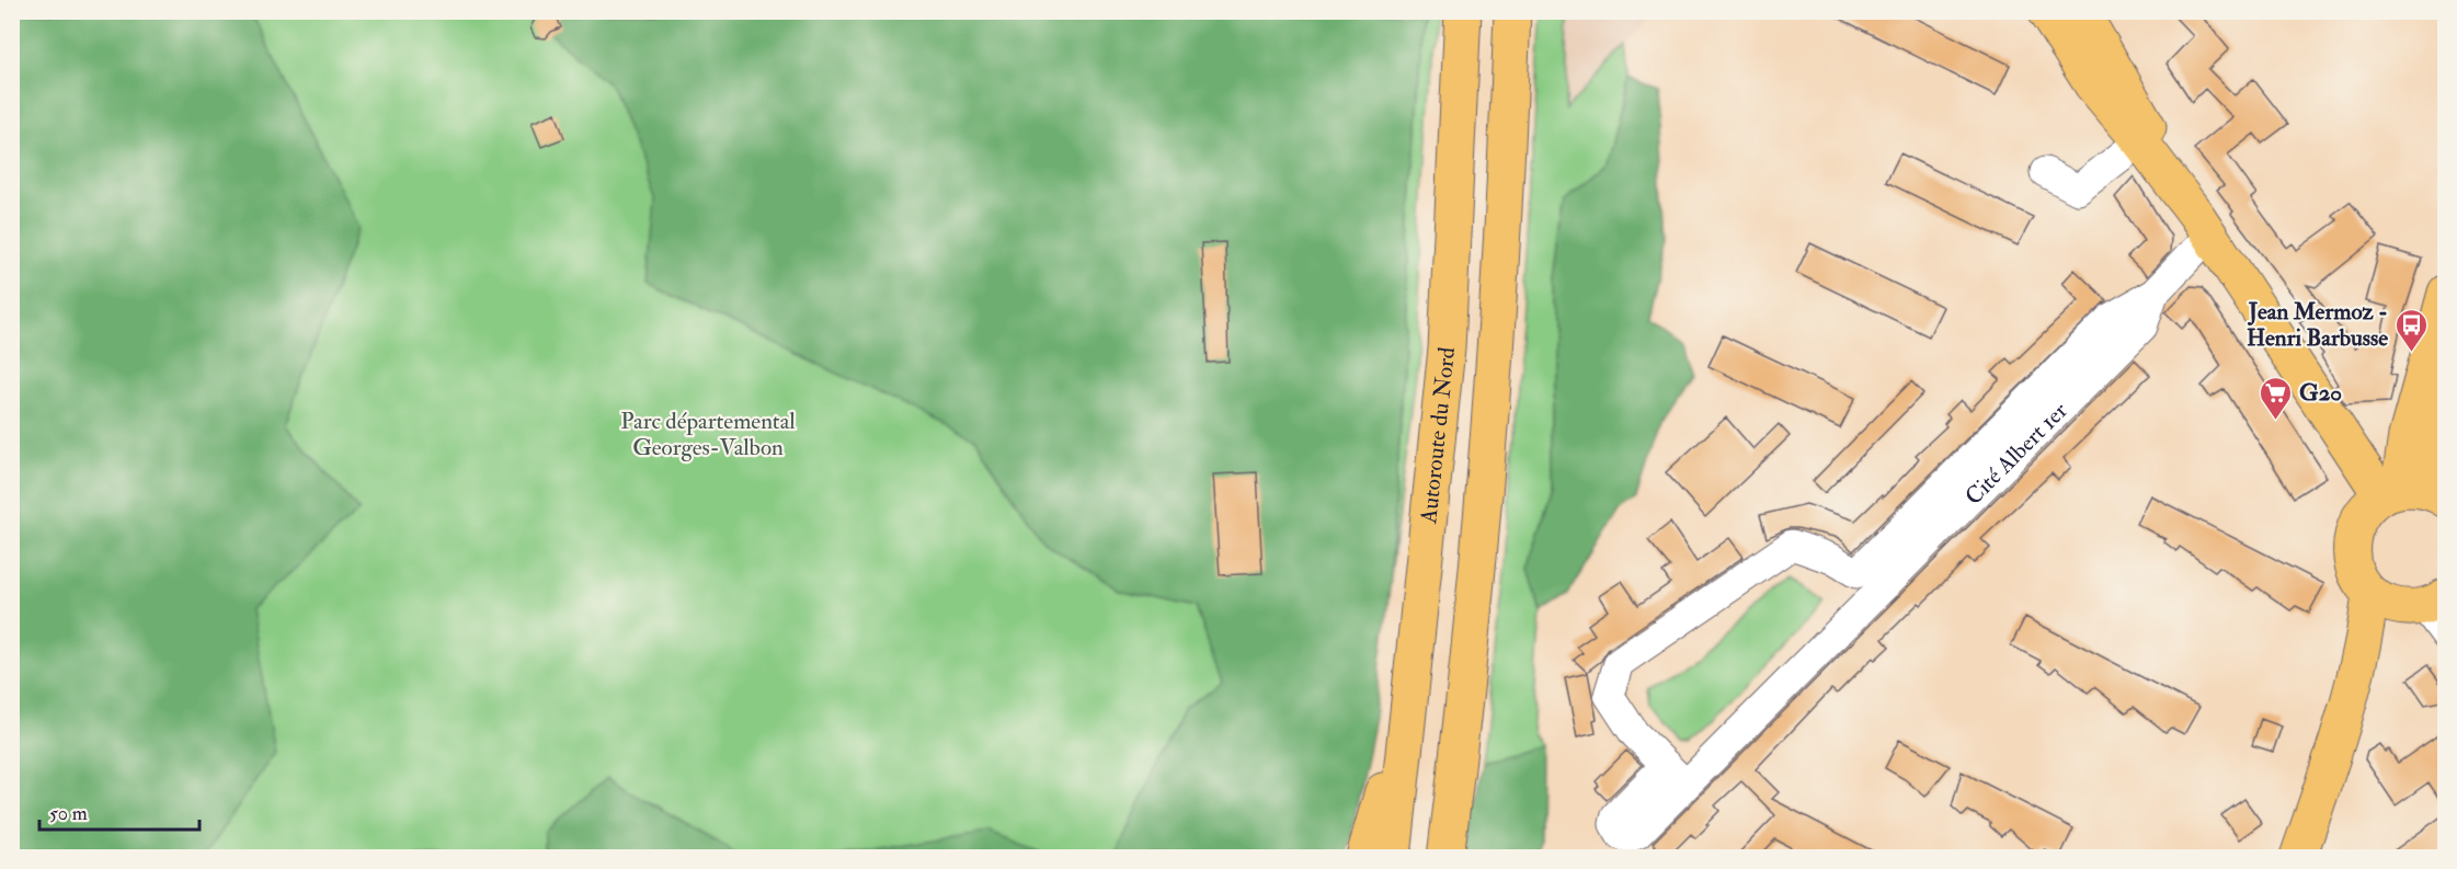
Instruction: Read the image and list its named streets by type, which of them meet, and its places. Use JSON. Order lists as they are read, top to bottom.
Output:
{
  "streets": {
    "main road": ["Autoroute du Nord"],
    "street": ["Cité Albert 1er"]
  },
  "parks": ["Parc départemental Georges-Valbon"],
  "places": {
    "bus stop": ["Jean Mermoz - Henri Barbusse"],
    "supermarket": ["G20"]
  },
  "scale_bar": "50 m"
}
